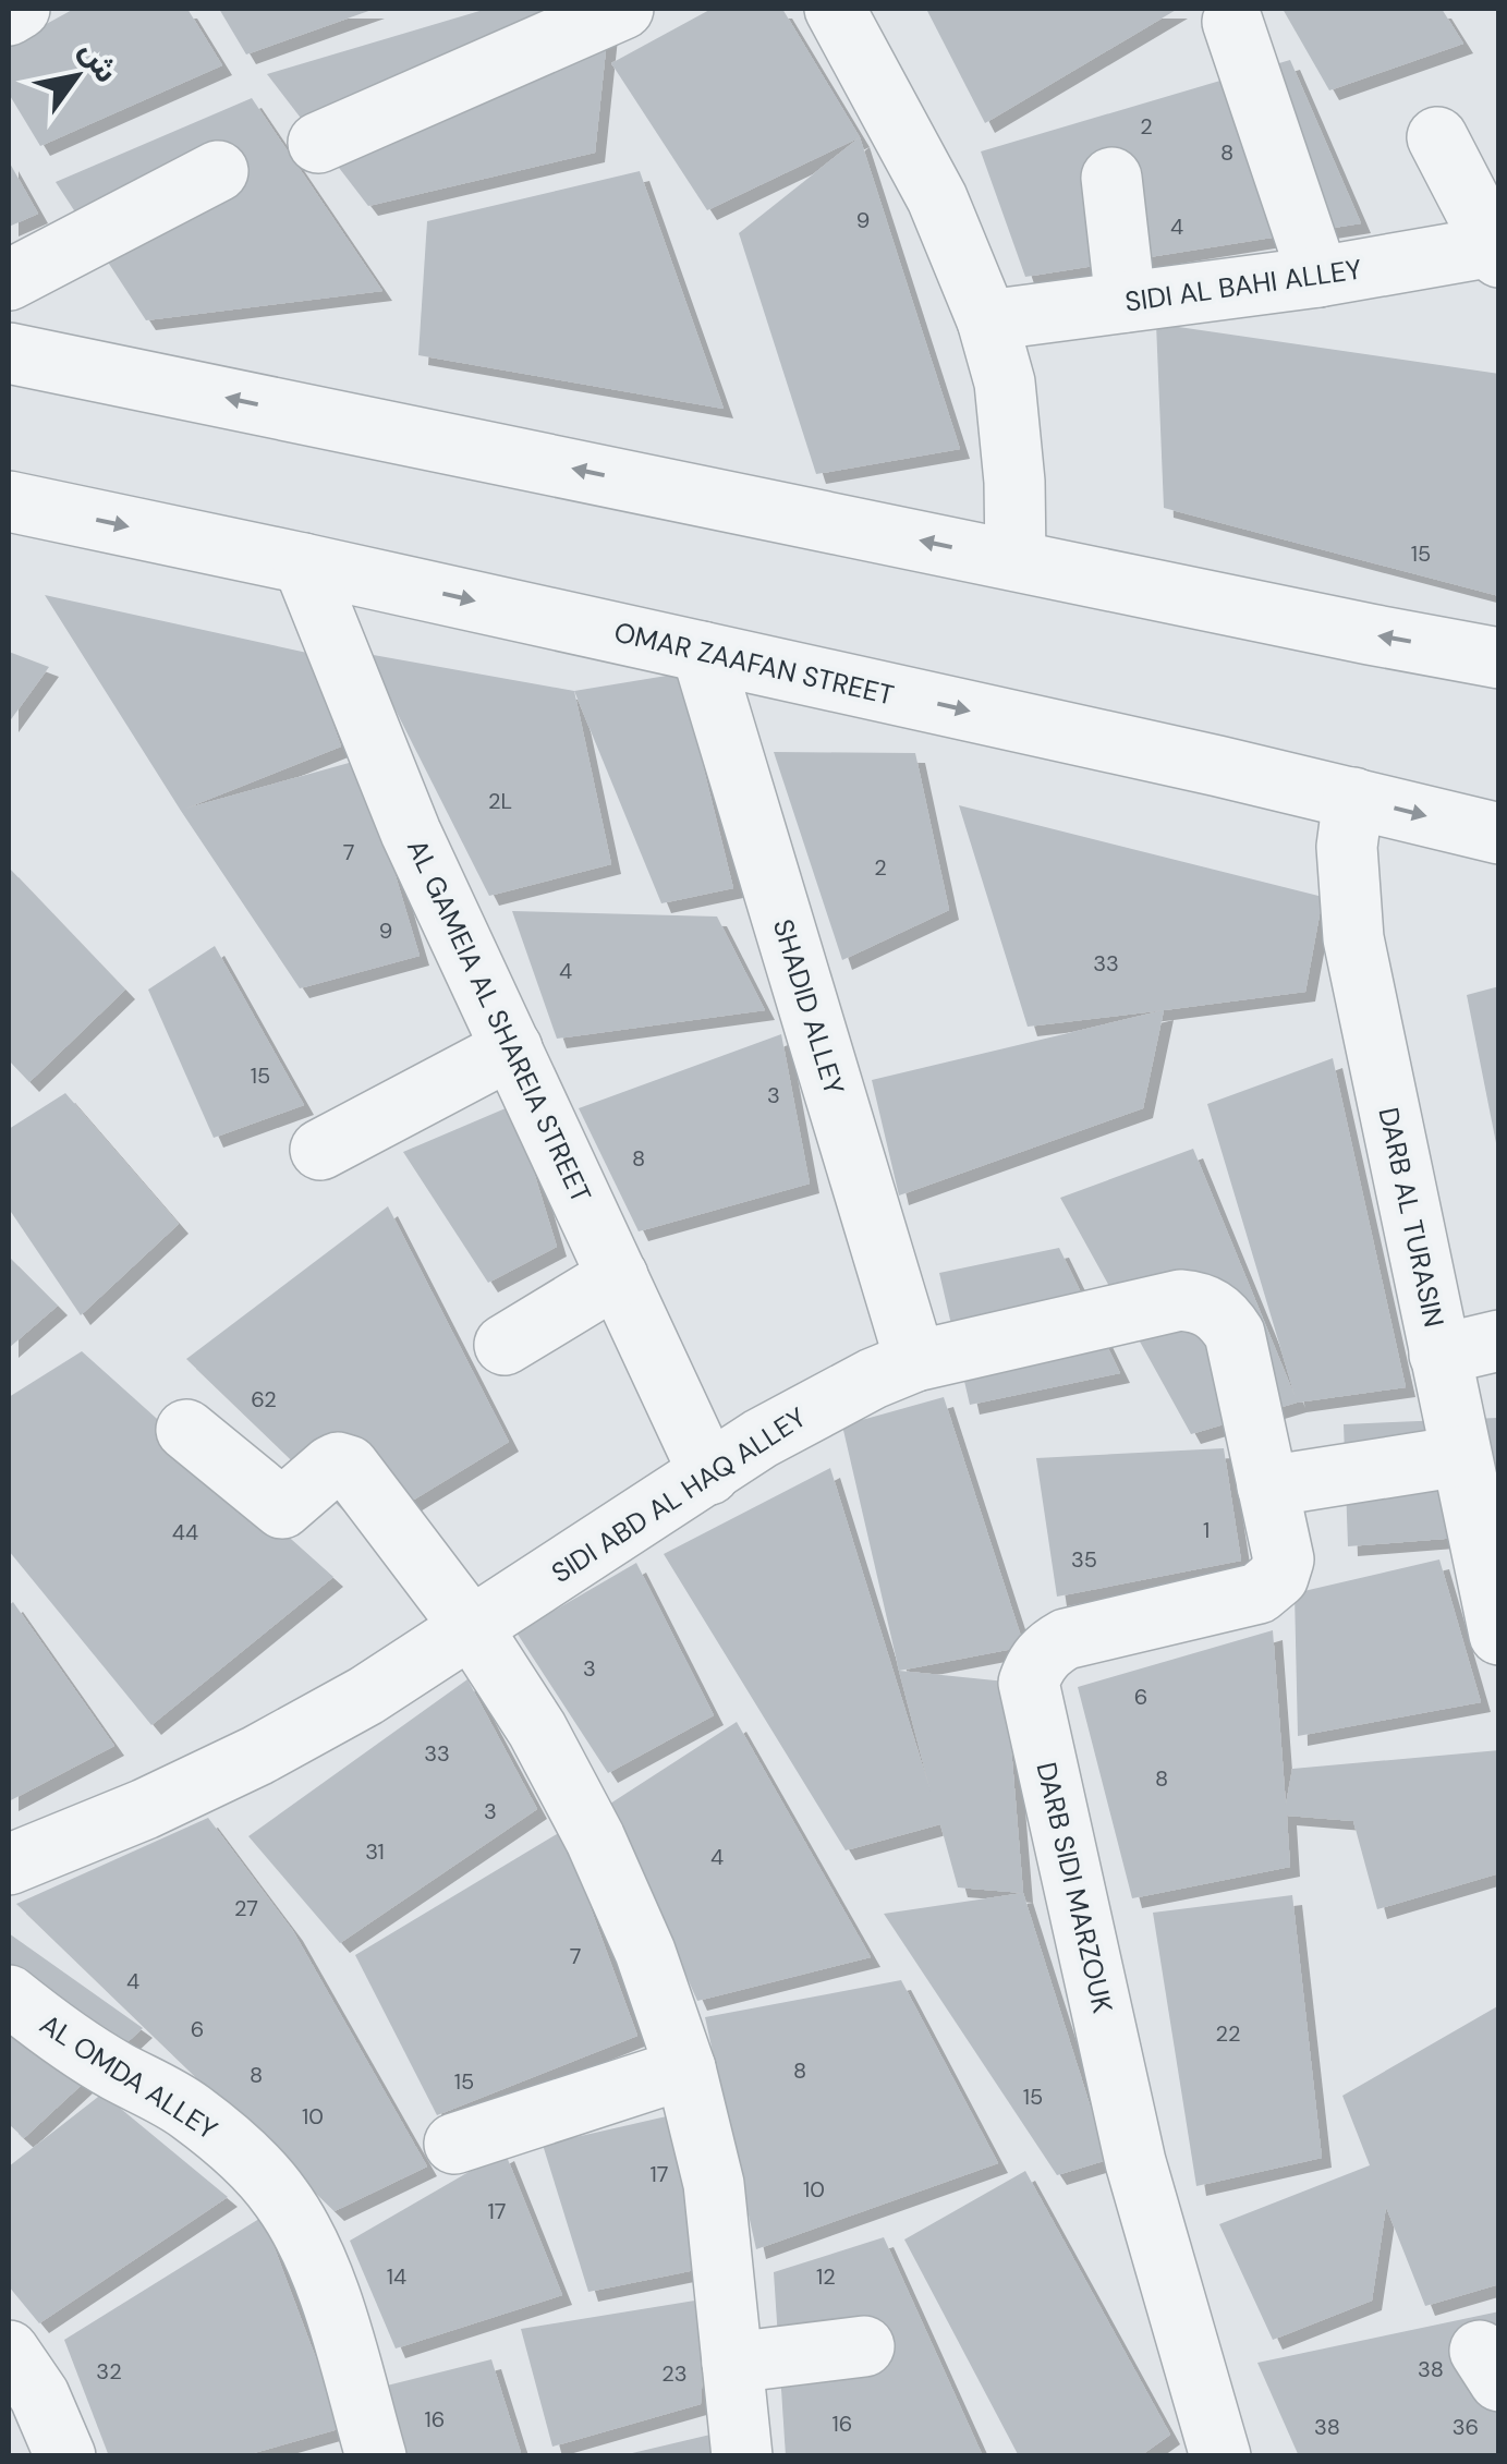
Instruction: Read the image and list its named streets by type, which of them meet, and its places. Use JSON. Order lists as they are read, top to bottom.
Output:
{
  "streets": {
    "street": [
      "SIDI AL BAHI ALLEY",
      "OMAR ZAAFAN STREET",
      "SHADID ALLEY",
      "AL GAMEIA AL SHAREIA STREET",
      "DARB AL TURASIN",
      "SIDI ABD AL HAQ ALLEY",
      "DARB SIDI MARZOUK",
      "AL OMDA ALLEY"
    ]
  },
  "crossings": [
    ["OMAR ZAAFAN STREET", "SHADID ALLEY"],
    ["OMAR ZAAFAN STREET", "AL GAMEIA AL SHAREIA STREET"],
    ["OMAR ZAAFAN STREET", "DARB AL TURASIN"],
    ["SHADID ALLEY", "SIDI ABD AL HAQ ALLEY"],
    ["AL GAMEIA AL SHAREIA STREET", "SIDI ABD AL HAQ ALLEY"],
    ["SIDI ABD AL HAQ ALLEY", "DARB SIDI MARZOUK"]
  ],
  "house_numbers": [
    "2",
    "8",
    "9",
    "4",
    "15",
    "2L",
    "7",
    "2",
    "9",
    "33",
    "4",
    "15",
    "3",
    "8",
    "62",
    "1",
    "44",
    "35",
    "3",
    "6",
    "33",
    "8",
    "3",
    "31",
    "4",
    "27",
    "7",
    "4",
    "6",
    "22",
    "8",
    "8",
    "15",
    "15",
    "10",
    "17",
    "10",
    "17",
    "14",
    "12",
    "38",
    "32",
    "23",
    "16",
    "16",
    "38",
    "36"
  ],
  "north": "top right"
}
